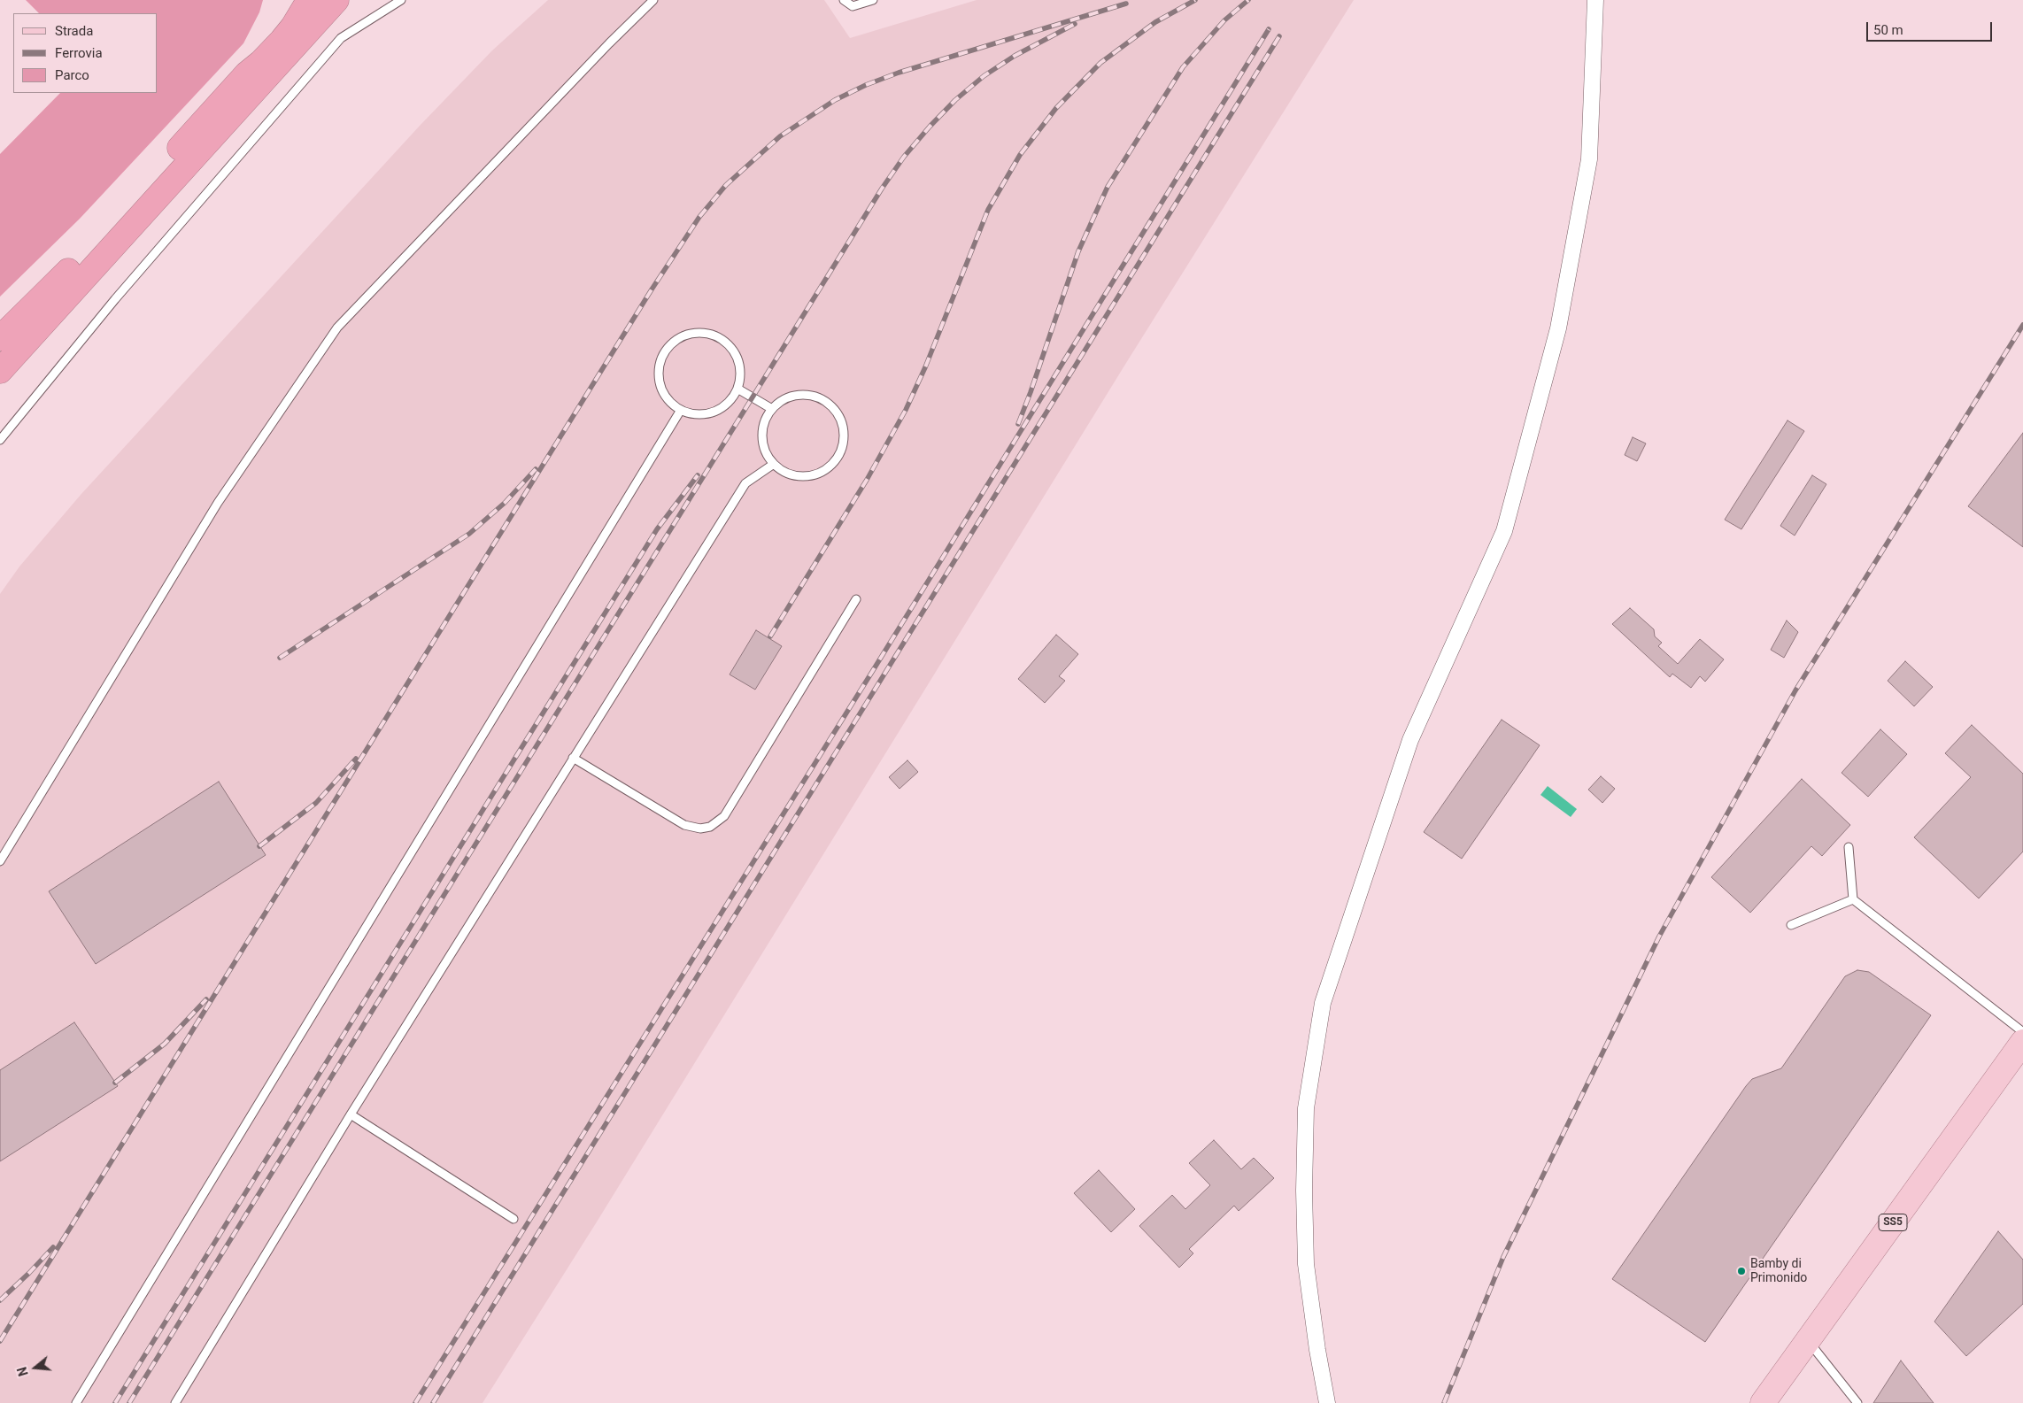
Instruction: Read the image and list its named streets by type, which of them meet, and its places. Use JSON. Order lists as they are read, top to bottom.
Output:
{
  "streets": {
    "main road": ["SS5"]
  },
  "places": ["Bamby di Primonido"],
  "legend": ["Strada", "Ferrovia", "Parco"],
  "scale_bar": "50 m",
  "north": "left"
}
